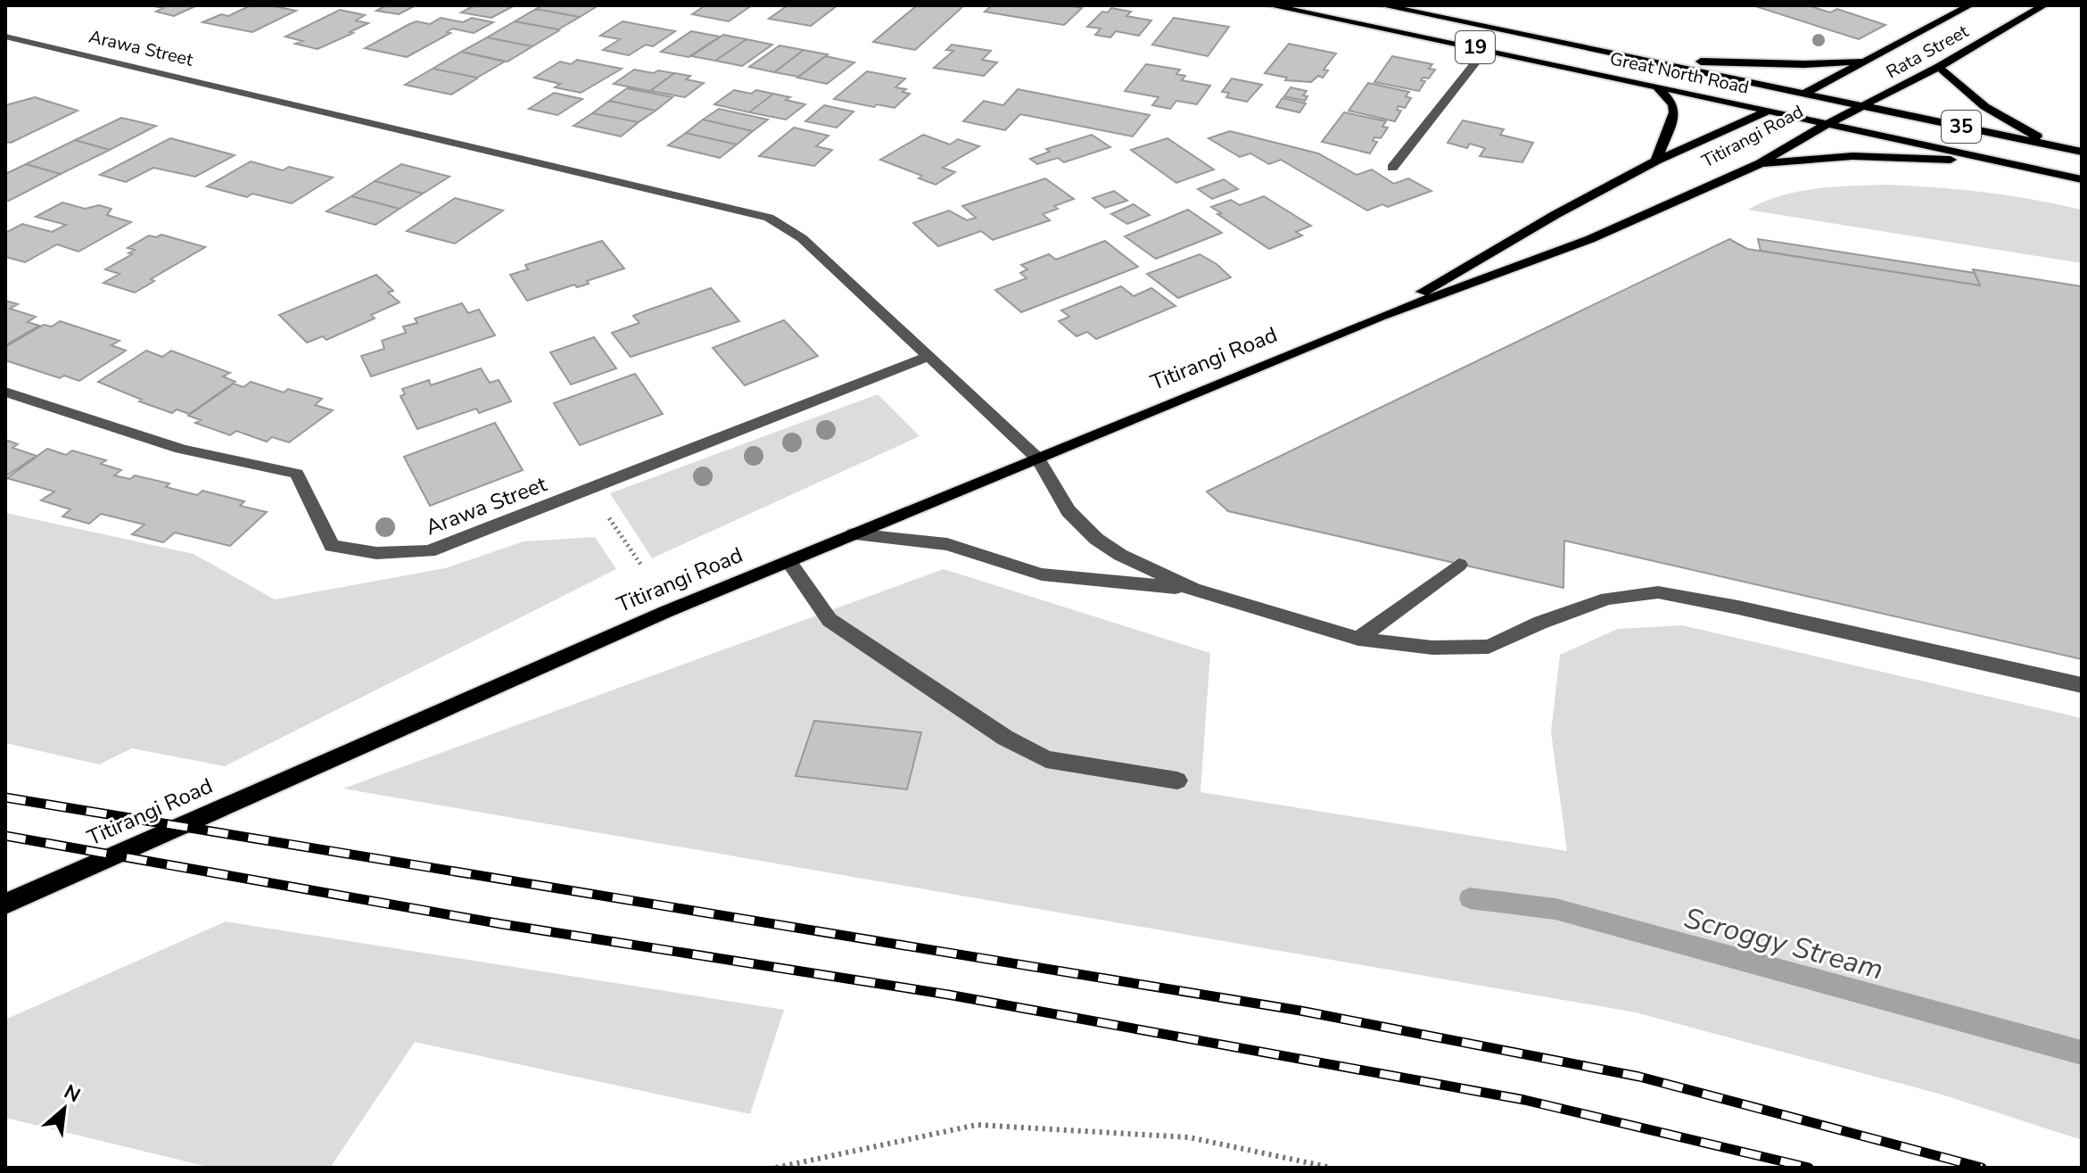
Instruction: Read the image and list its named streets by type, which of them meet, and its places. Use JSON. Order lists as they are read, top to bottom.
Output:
{
  "streets": {
    "main road": [
      "19",
      "Rata Street",
      "Great North Road",
      "35",
      "Titirangi Road"
    ],
    "street": ["Arawa Street"]
  },
  "crossings": [
    ["Arawa Street", "Titirangi Road"],
    ["Rata Street", "Great North Road"],
    ["Rata Street", "Titirangi Road"],
    ["Great North Road", "Titirangi Road"]
  ],
  "water": ["Scroggy Stream"],
  "north": "top right"
}
